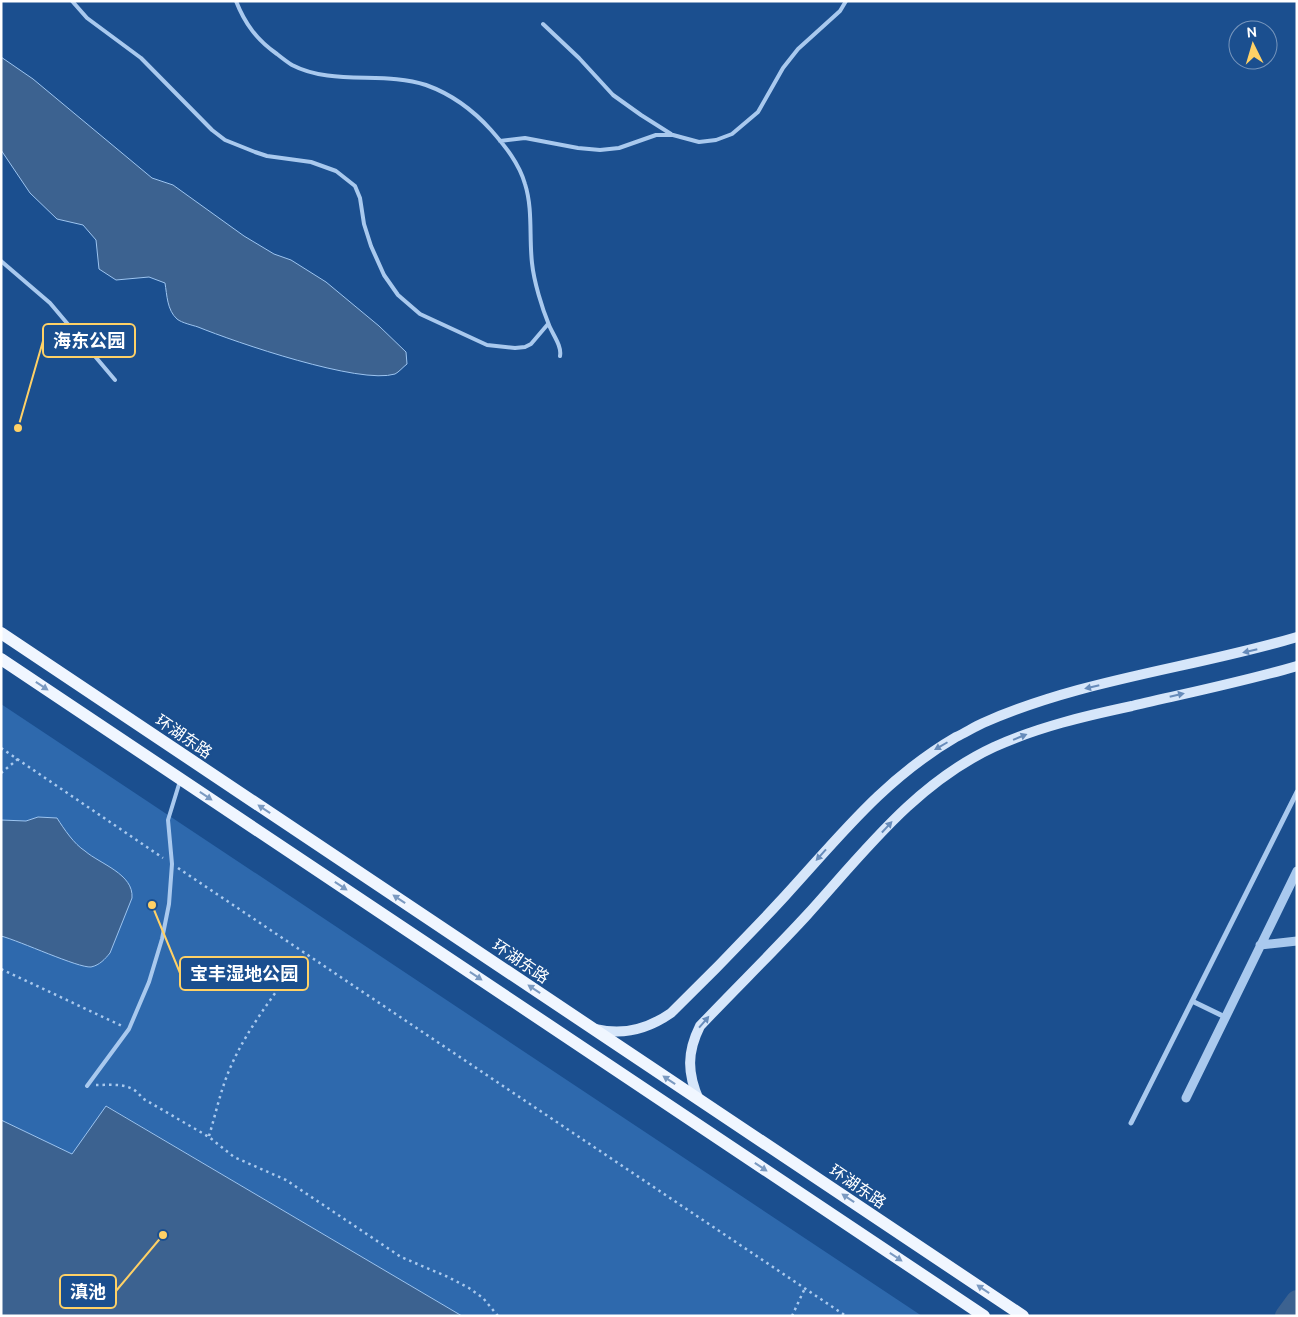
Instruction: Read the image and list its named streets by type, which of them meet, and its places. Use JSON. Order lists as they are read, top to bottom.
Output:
{
  "streets": {
    "main road": ["环湖东路"]
  },
  "places": ["海东公园", "宝丰湿地公园", "滇池"],
  "north": "top"
}
